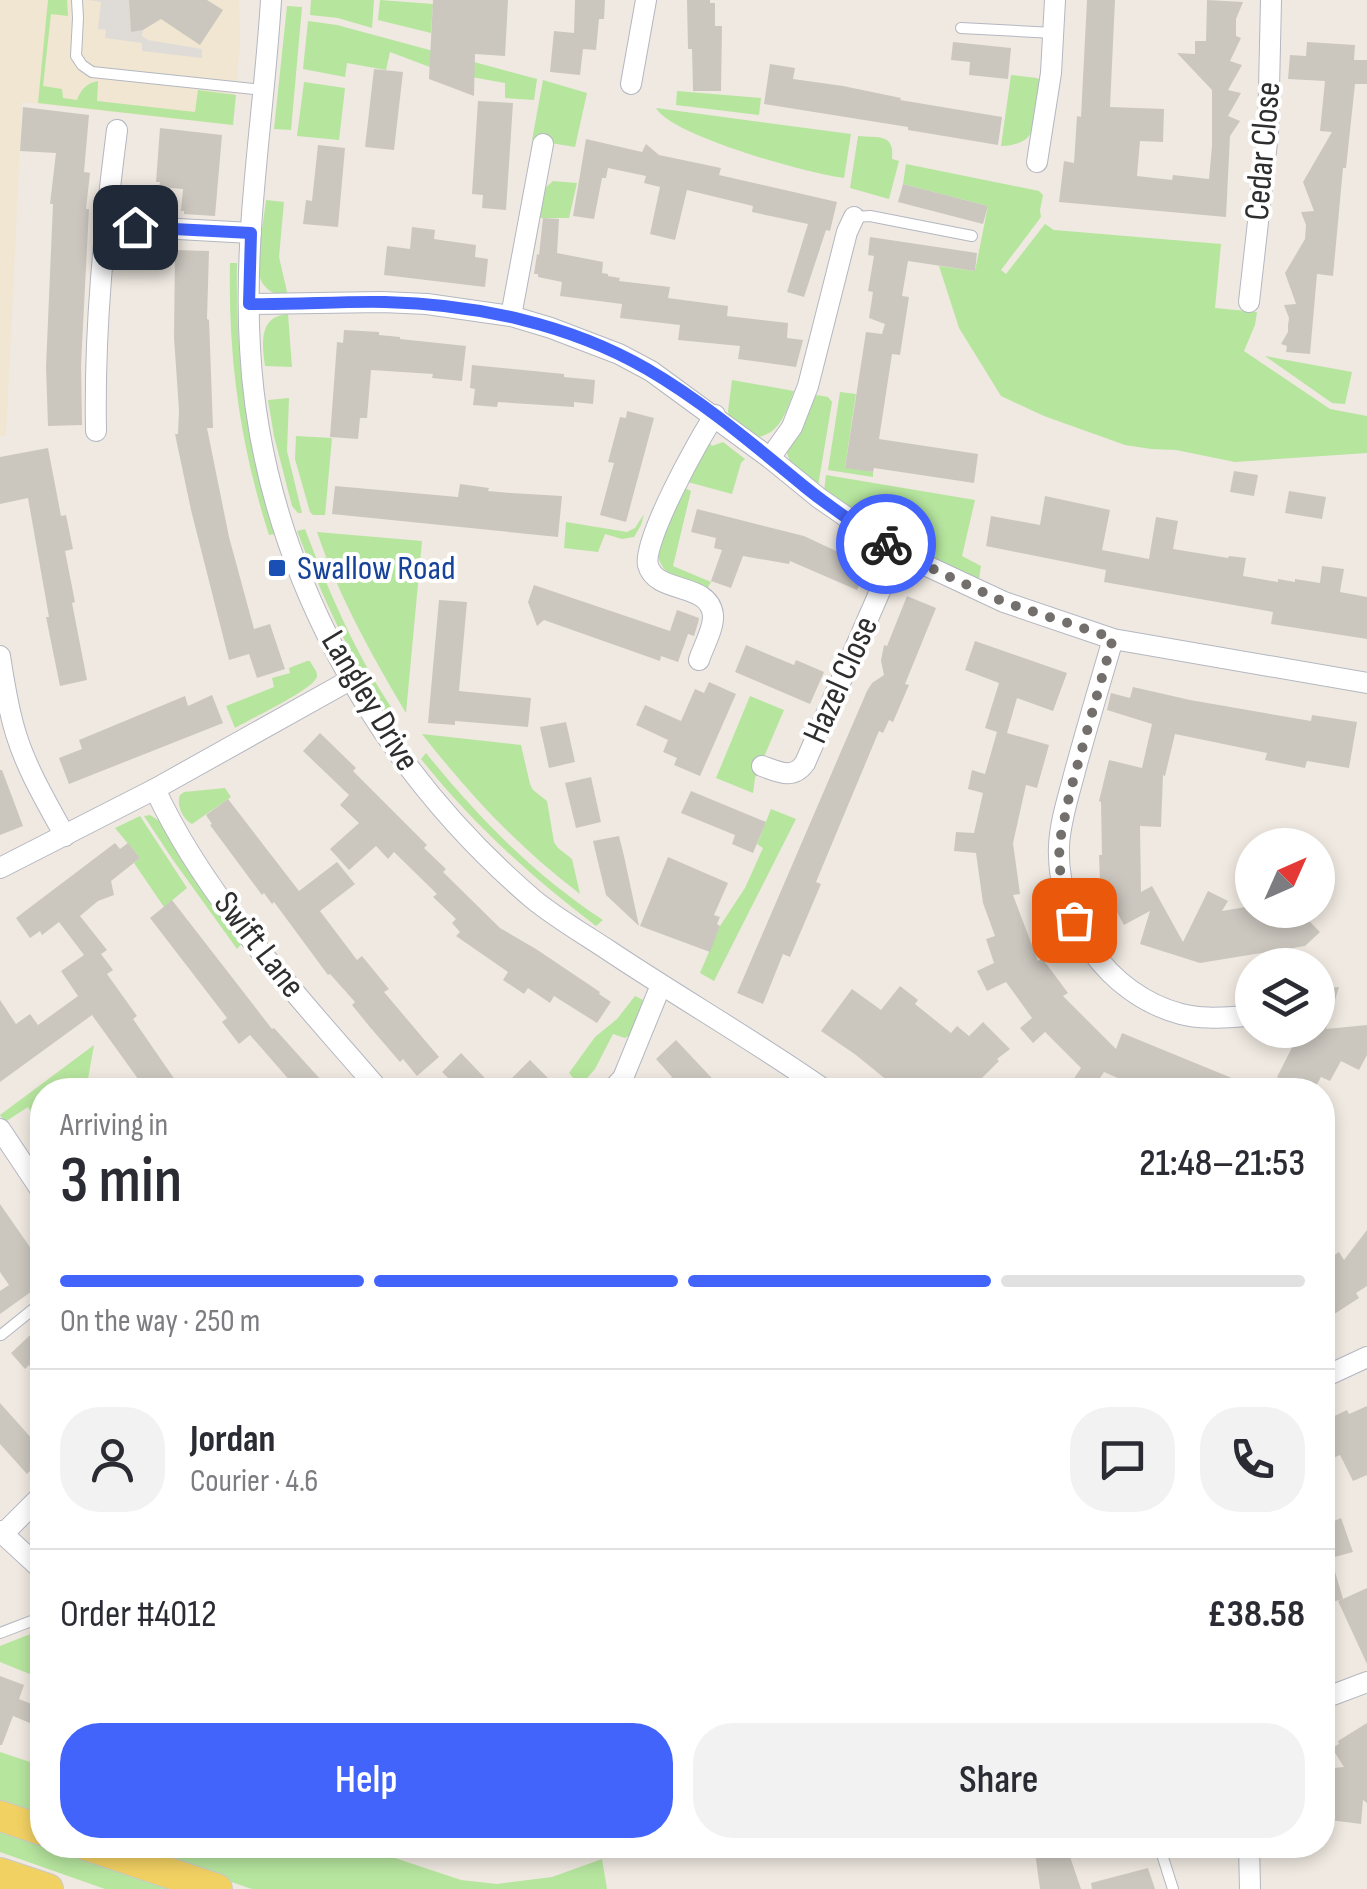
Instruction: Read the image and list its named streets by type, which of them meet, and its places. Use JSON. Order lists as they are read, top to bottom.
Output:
{
  "streets": {
    "street": [
      "Cedar Close",
      "Hazel Close",
      "Langley Drive",
      "Swift Lane"
    ]
  },
  "places": {
    "transit": ["Swallow Road"]
  },
  "north": "top right",
  "page": {
    "heading": ["3 min", "Arriving in", "21:48–21:53"],
    "panel": [
      "Jordan",
      "Courier · 4.6",
      "Order #4012",
      "£38.58"
    ],
    "bar": "On the way · 250 m",
    "buttons": ["Help", "Share"]
  }
}
